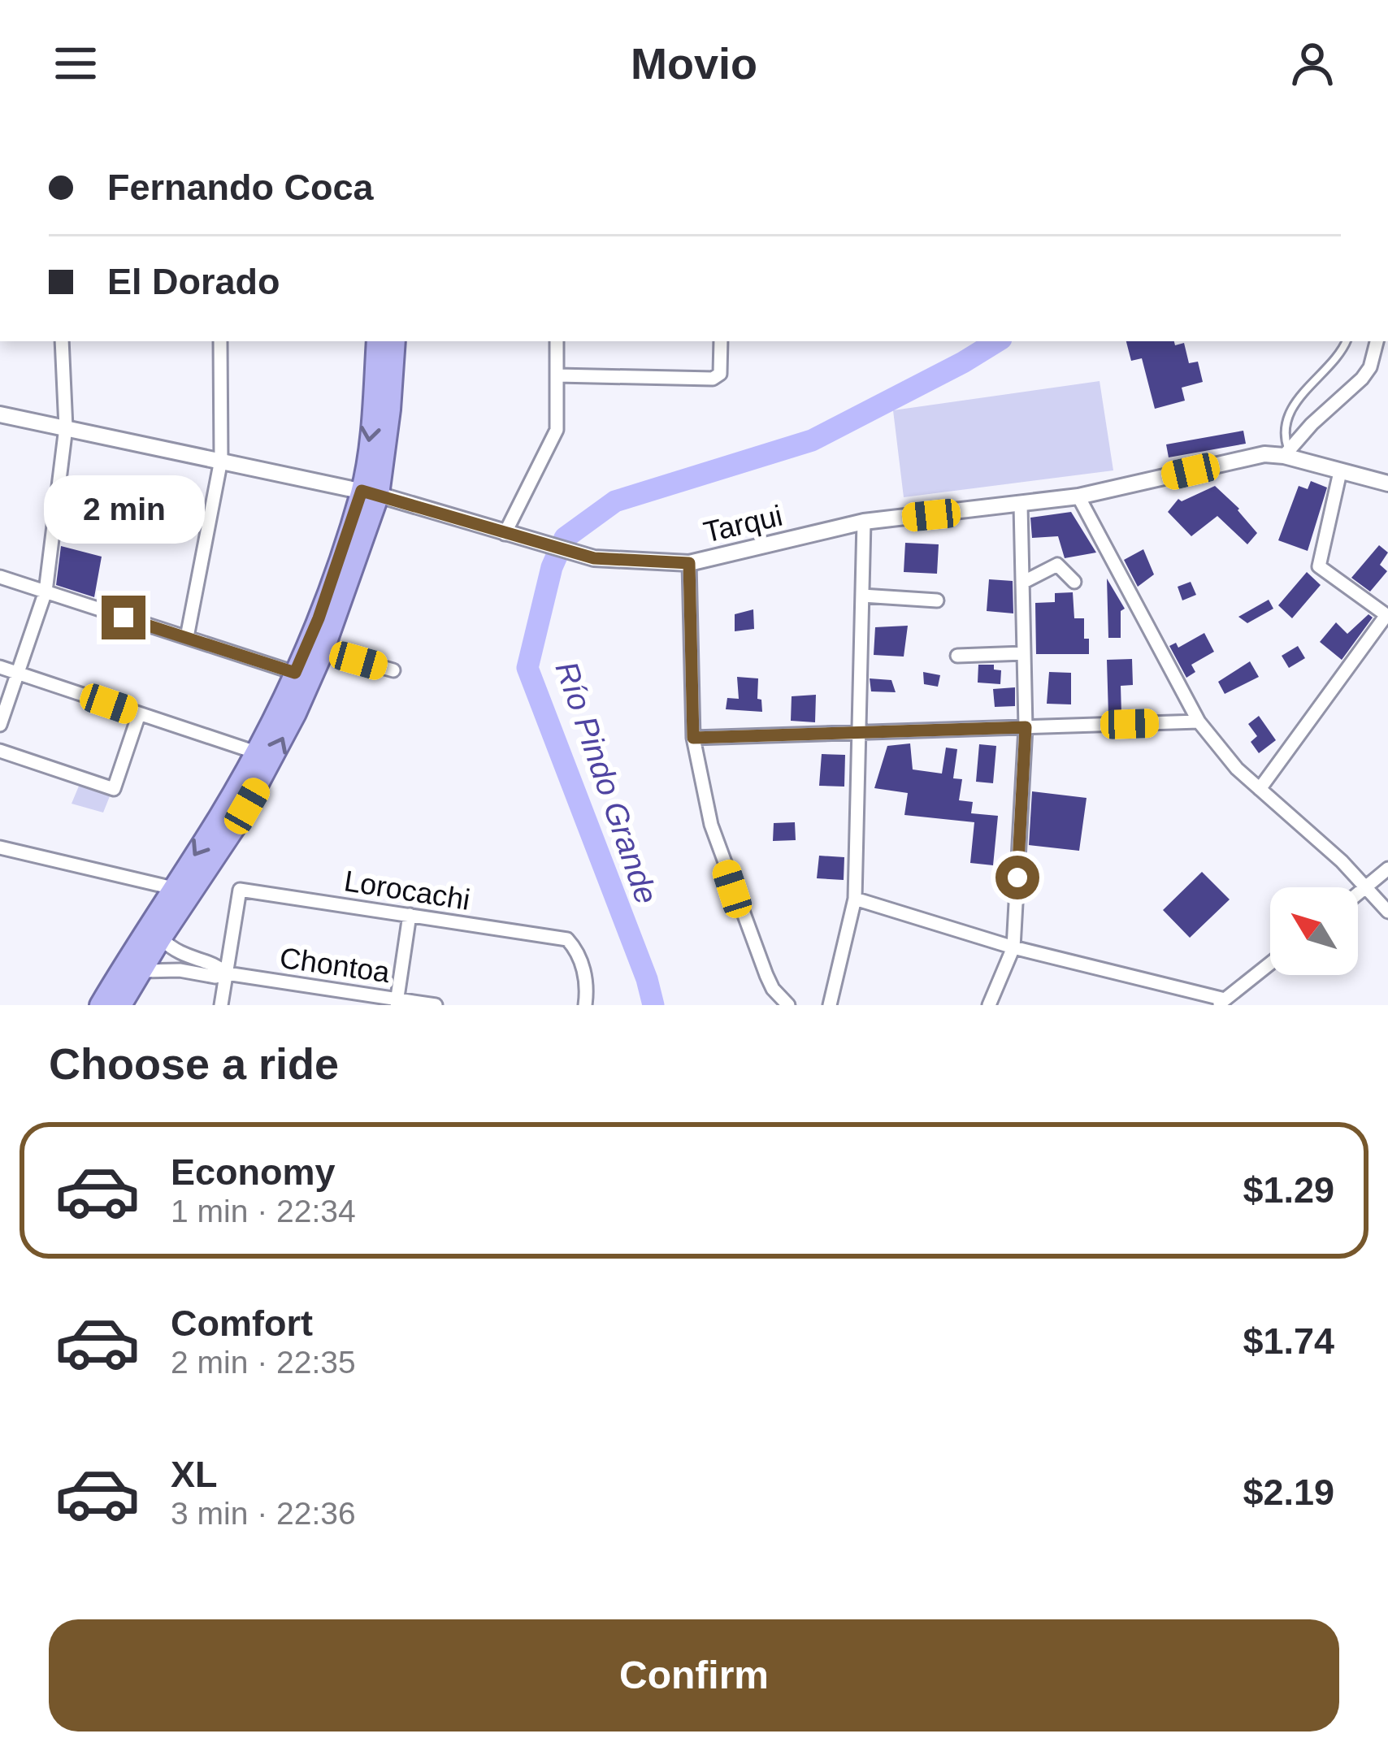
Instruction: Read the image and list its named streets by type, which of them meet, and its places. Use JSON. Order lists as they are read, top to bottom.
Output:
{
  "streets": {
    "street": ["Tarqui", "Lorocachi", "Chontoa"]
  },
  "crossings": [
    ["Lorocachi", "Chontoa"]
  ],
  "water": ["Río Pindo Grande"],
  "north": "top left",
  "page": {
    "header": "Movio",
    "banner": ["Fernando Coca", "El Dorado"],
    "bubble": "2 min",
    "heading": "Choose a ride",
    "list": [
      {
        "name": "Economy",
        "note": "1 min · 22:34",
        "value": "$1.29"
      },
      {
        "name": "Comfort",
        "note": "2 min · 22:35",
        "value": "$1.74"
      },
      {
        "name": "XL",
        "note": "3 min · 22:36",
        "value": "$2.19"
      }
    ],
    "buttons": "Confirm"
  }
}
